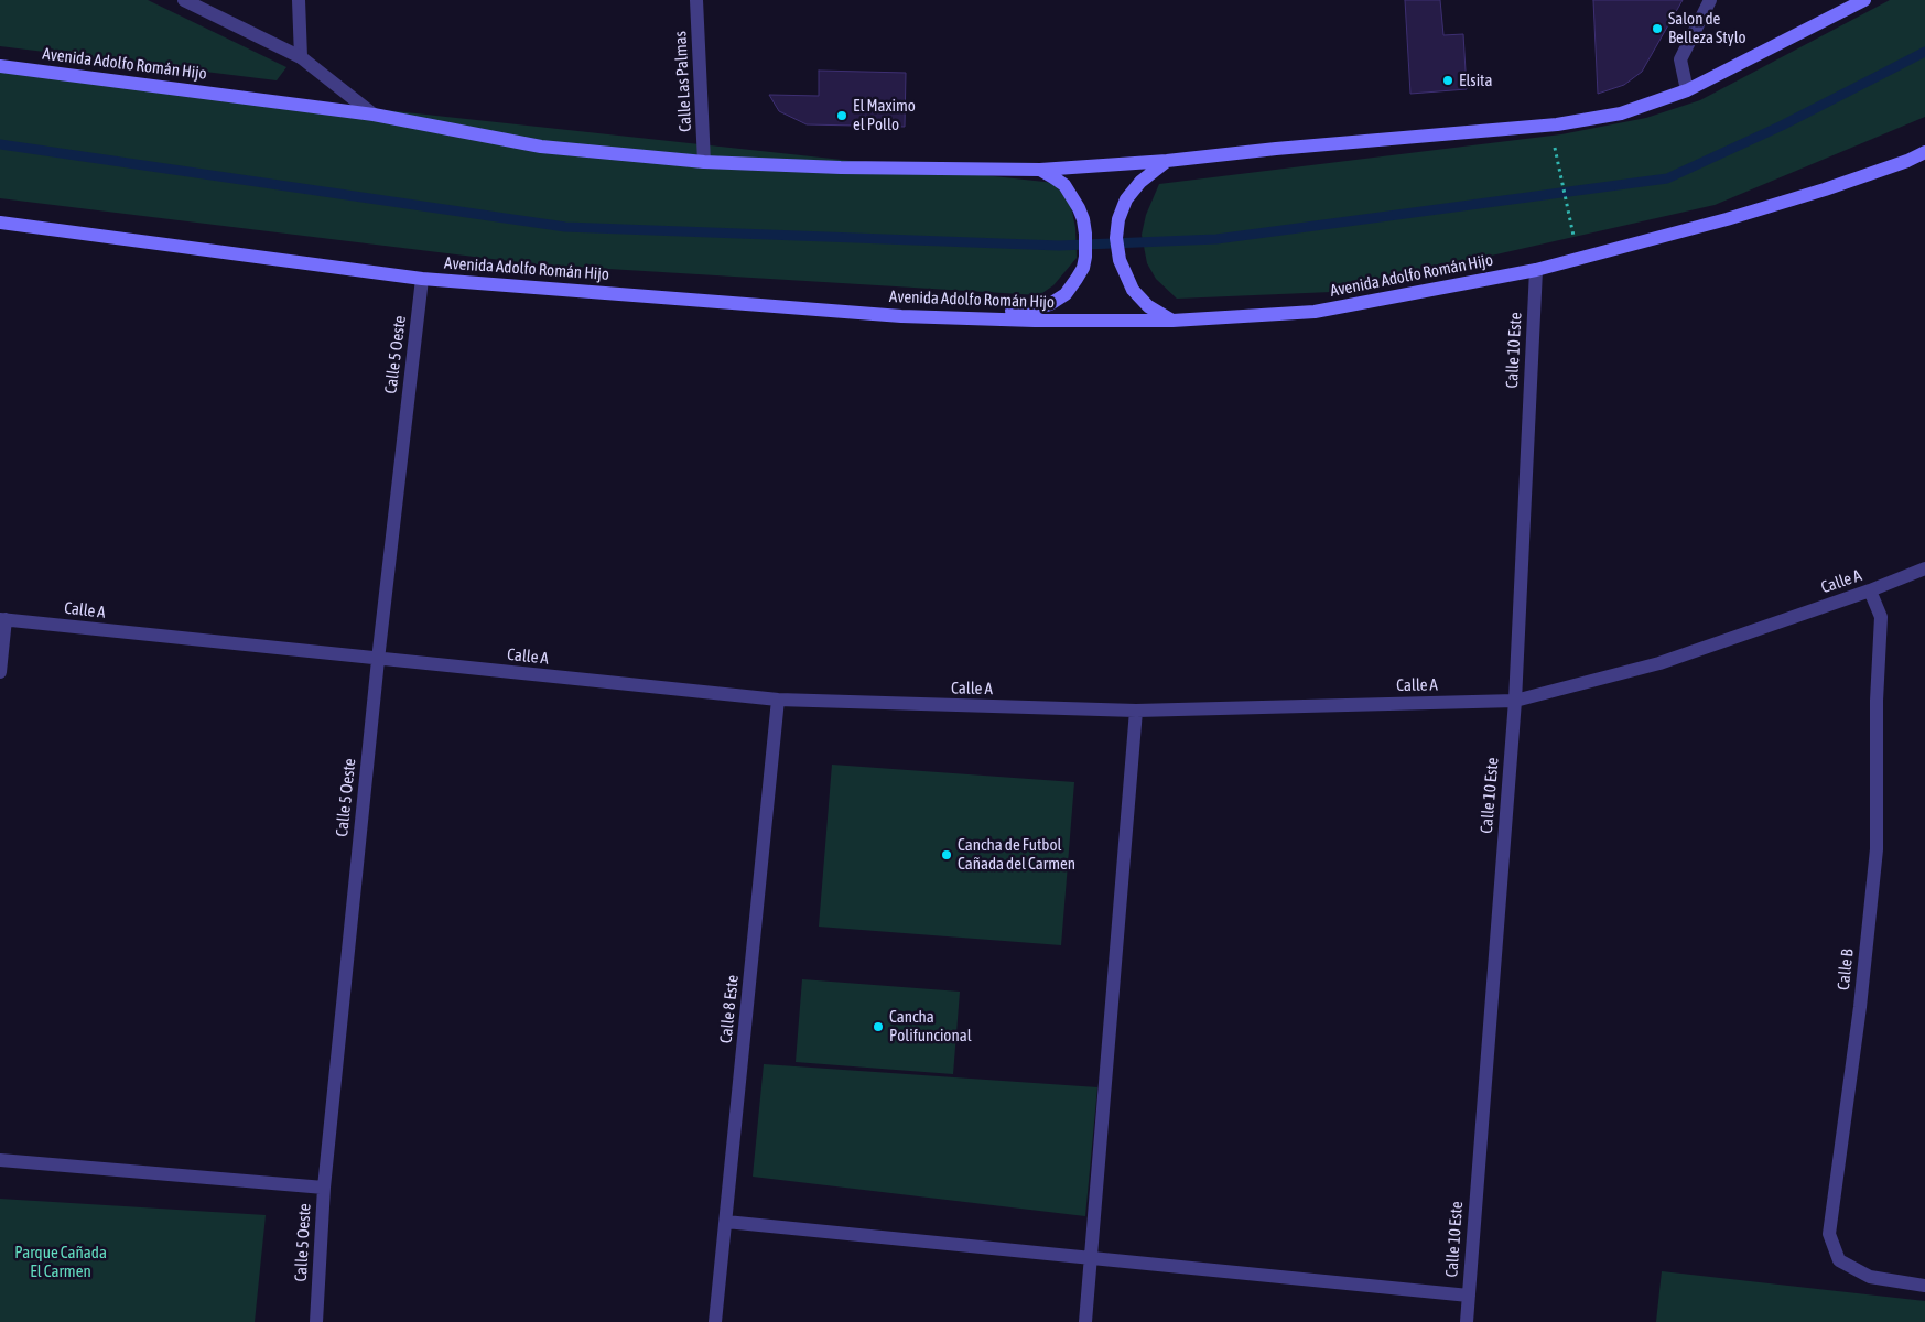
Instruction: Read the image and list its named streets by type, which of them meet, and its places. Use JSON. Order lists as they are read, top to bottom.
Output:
{
  "streets": {
    "main road": ["Avenida Adolfo Román Hijo"],
    "street": [
      "Calle Las Palmas",
      "Calle 10 Este",
      "Calle 5 Oeste",
      "Calle A",
      "Calle B",
      "Calle 8 Este"
    ]
  },
  "crossings": [
    ["Avenida Adolfo Román Hijo", "Calle Las Palmas"],
    ["Avenida Adolfo Román Hijo", "Calle 10 Este"],
    ["Avenida Adolfo Román Hijo", "Calle 5 Oeste"],
    ["Calle 10 Este", "Calle A"],
    ["Calle 5 Oeste", "Calle A"],
    ["Calle A", "Calle B"],
    ["Calle A", "Calle 8 Este"]
  ],
  "parks": ["Parque Cañada El Carmen"],
  "places": [
    "Salon de Belleza Stylo",
    "Elsita",
    "El Maximo el Pollo",
    "Cancha de Futbol Cañada del Carmen",
    "Cancha Polifuncional"
  ]
}
